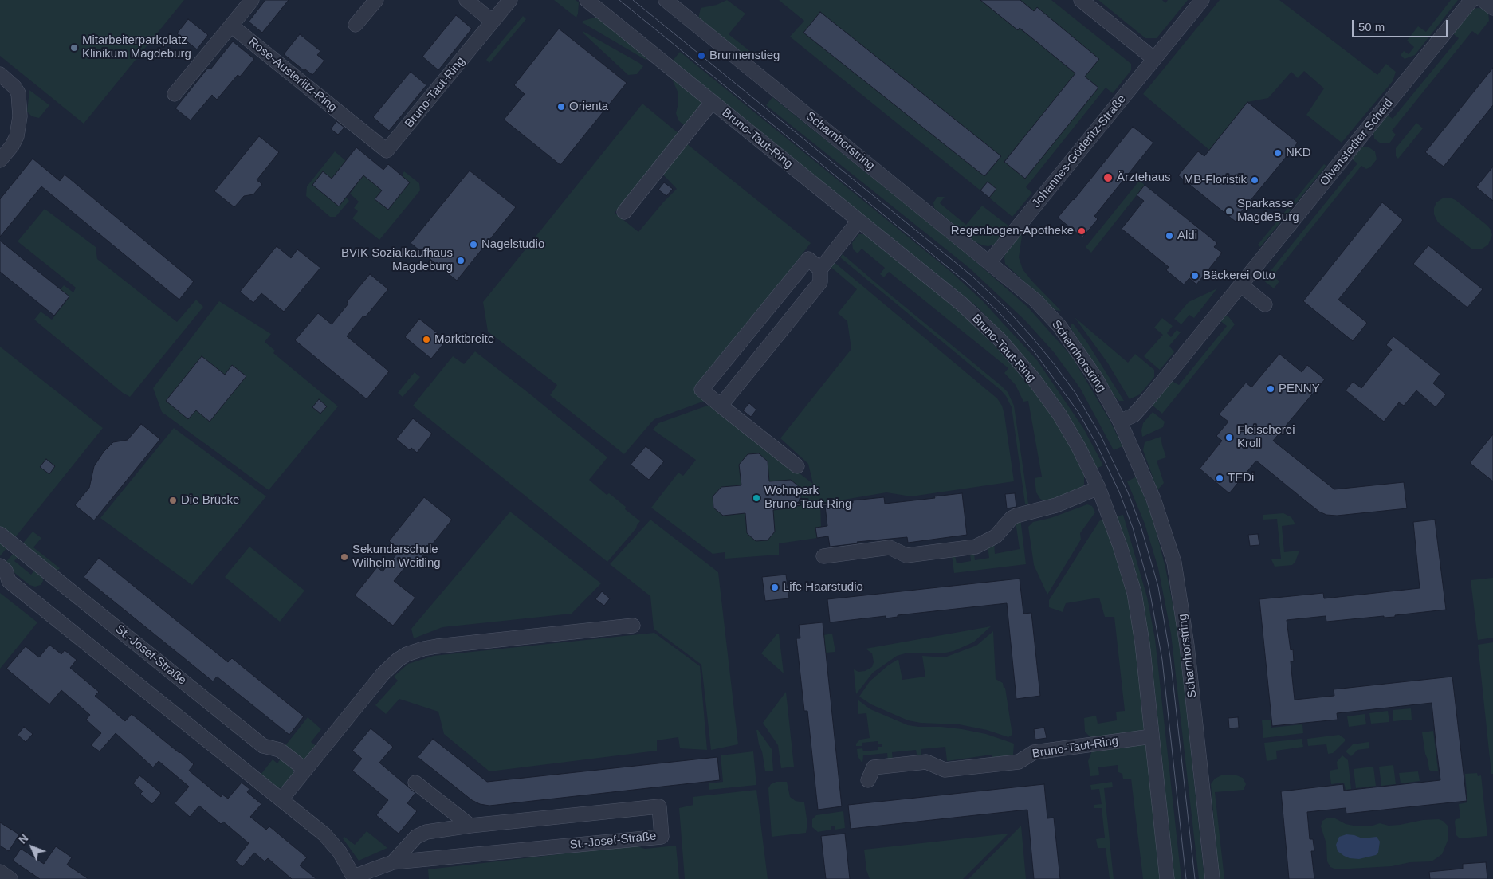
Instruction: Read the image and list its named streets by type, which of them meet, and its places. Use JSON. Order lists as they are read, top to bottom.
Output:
{
  "streets": {
    "street": [
      "Rose-Austerlitz-Ring",
      "Bruno-Taut-Ring",
      "Scharnhorstring",
      "Olvenstedter Scheid",
      "Johannes-Göderitz-Straße",
      "St.-Josef-Straße"
    ]
  },
  "crossings": [
    ["Rose-Austerlitz-Ring", "Bruno-Taut-Ring"],
    ["Scharnhorstring", "Olvenstedter Scheid"],
    ["Scharnhorstring", "Johannes-Göderitz-Straße"]
  ],
  "places": [
    "Mitarbeiterparkplatz Klinikum Magdeburg",
    "Brunnenstieg",
    "Orienta",
    "NKD",
    "Ärztehaus",
    "MB-Floristik",
    "Sparkasse MagdeBurg",
    "Regenbogen-Apotheke",
    "Aldi",
    "Nagelstudio",
    "BVIK Sozialkaufhaus Magdeburg",
    "Bäckerei Otto",
    "Marktbreite",
    "PENNY",
    "Fleischerei Kroll",
    "TEDi",
    "Wohnpark Bruno-Taut-Ring",
    "Die Brücke",
    "Sekundarschule Wilhelm Weitling",
    "Life Haarstudio"
  ],
  "scale_bar": "50 m",
  "north": "top left"
}
